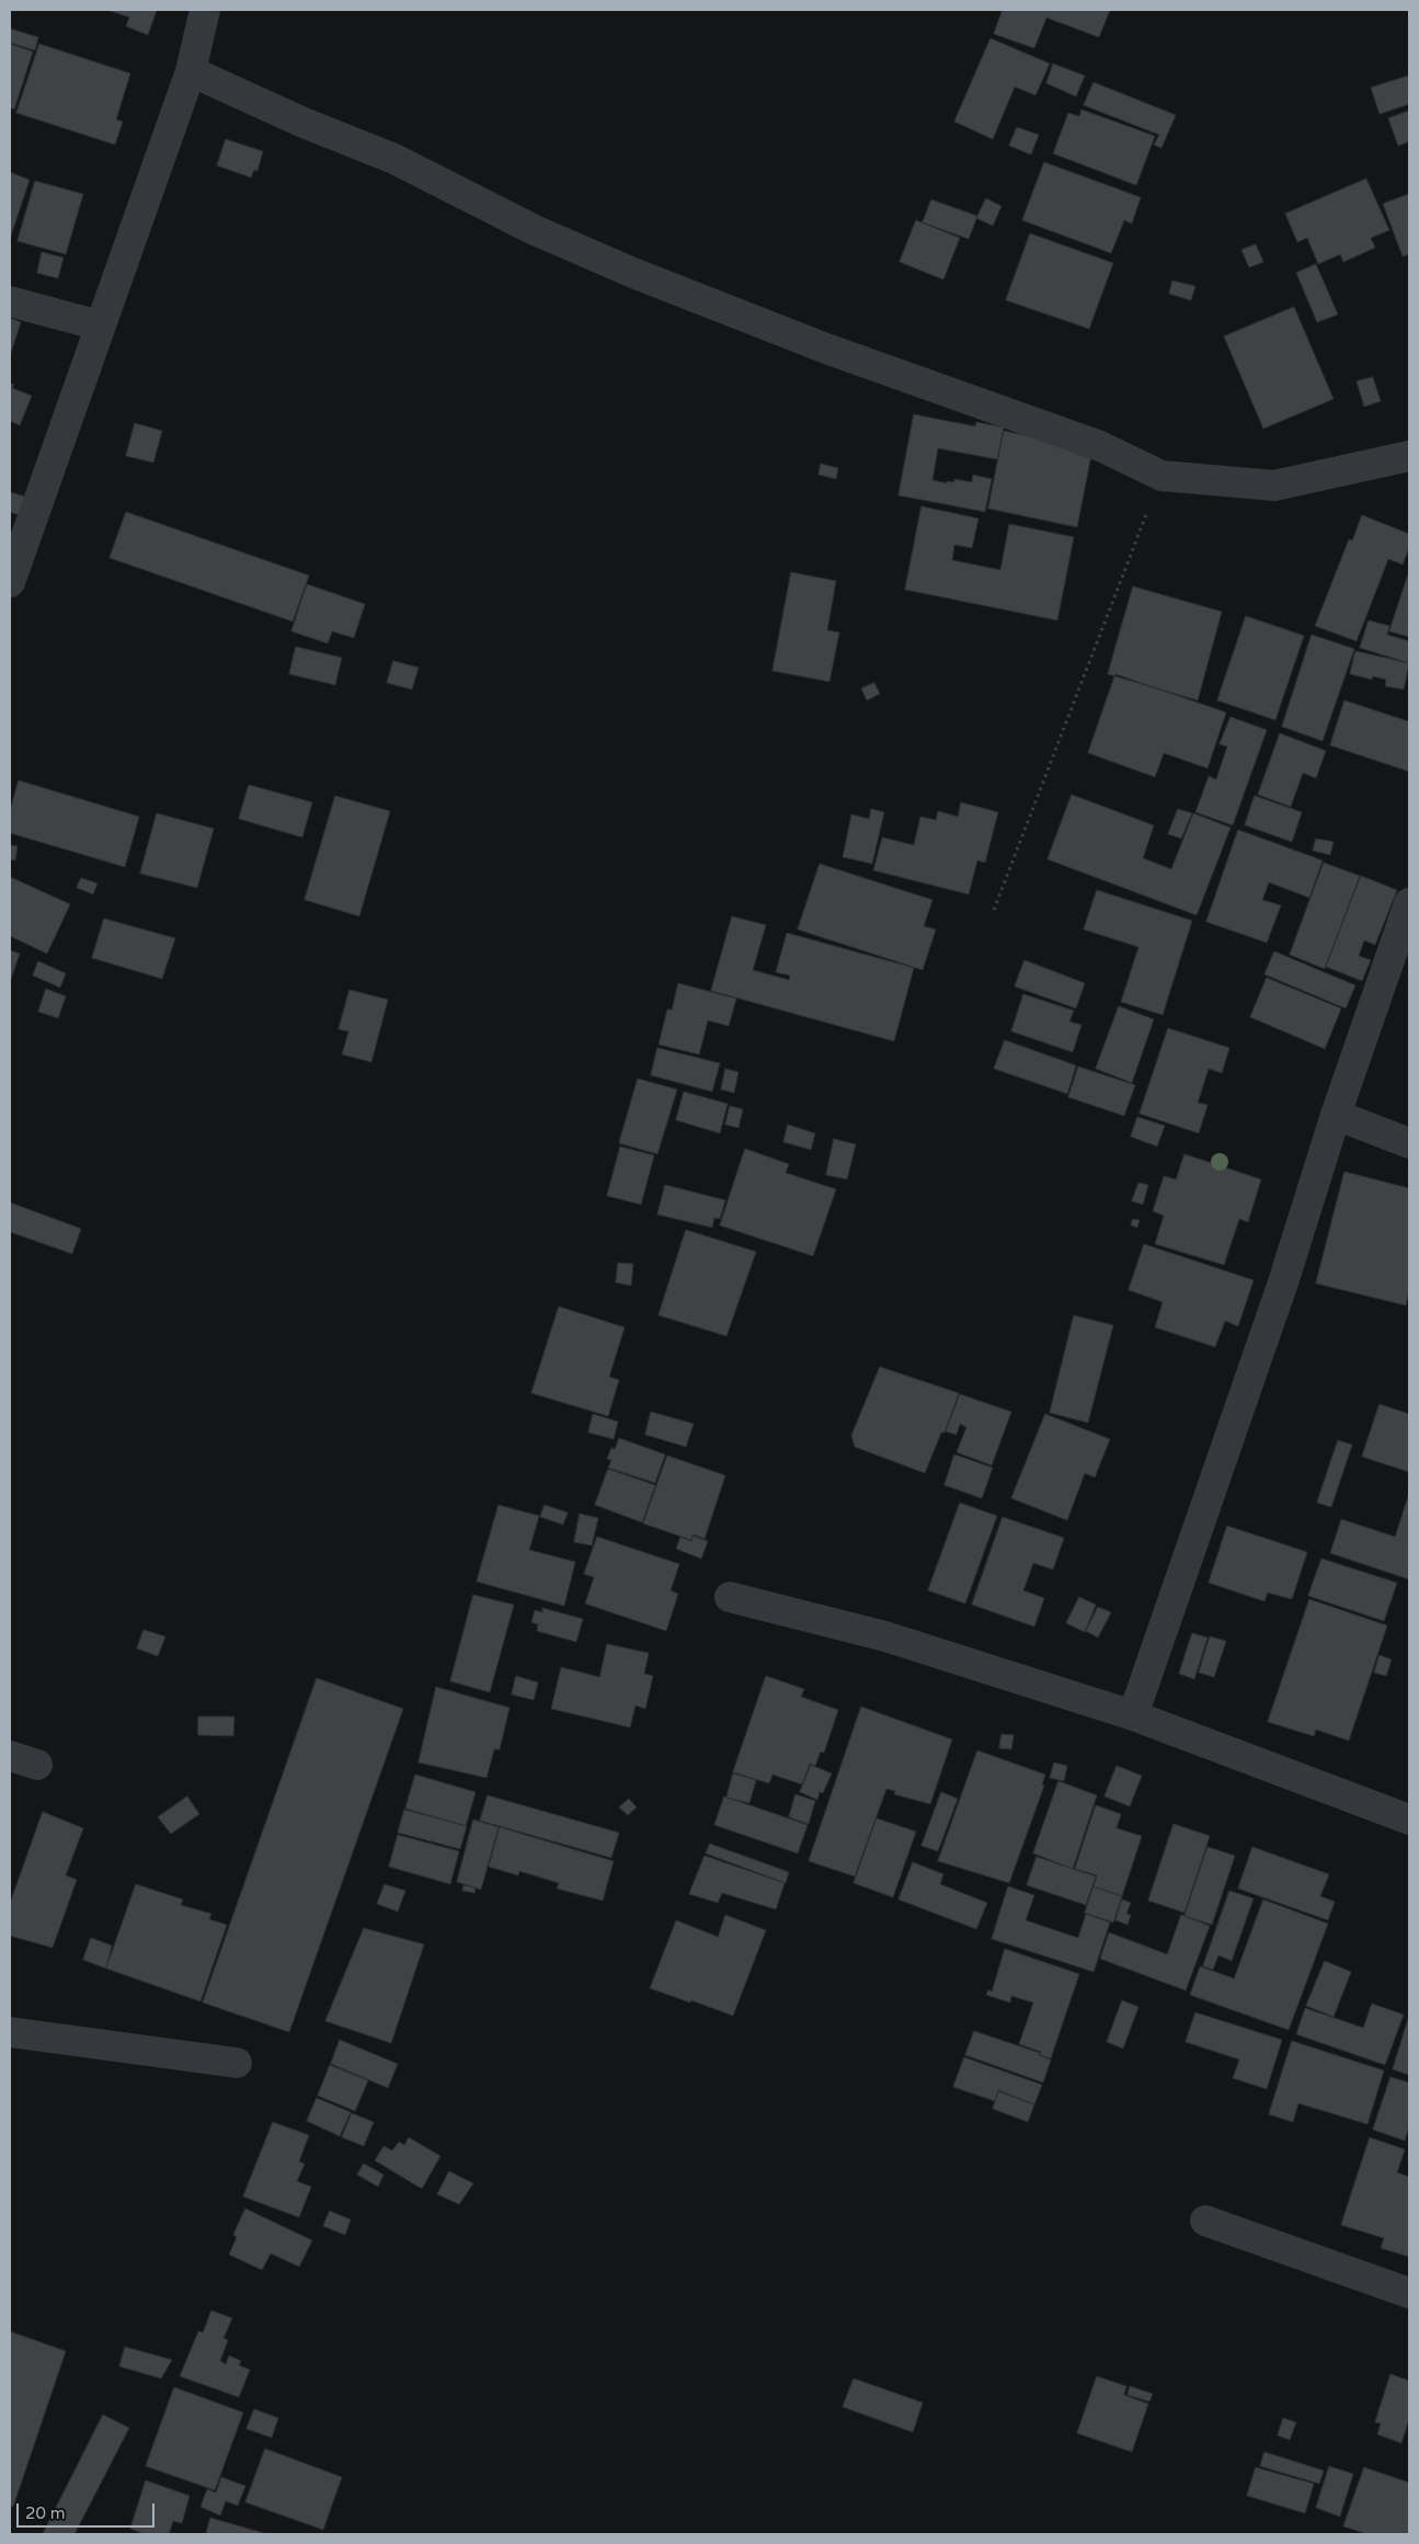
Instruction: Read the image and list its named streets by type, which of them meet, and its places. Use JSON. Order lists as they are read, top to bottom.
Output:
{
  "scale_bar": "20 m"
}
